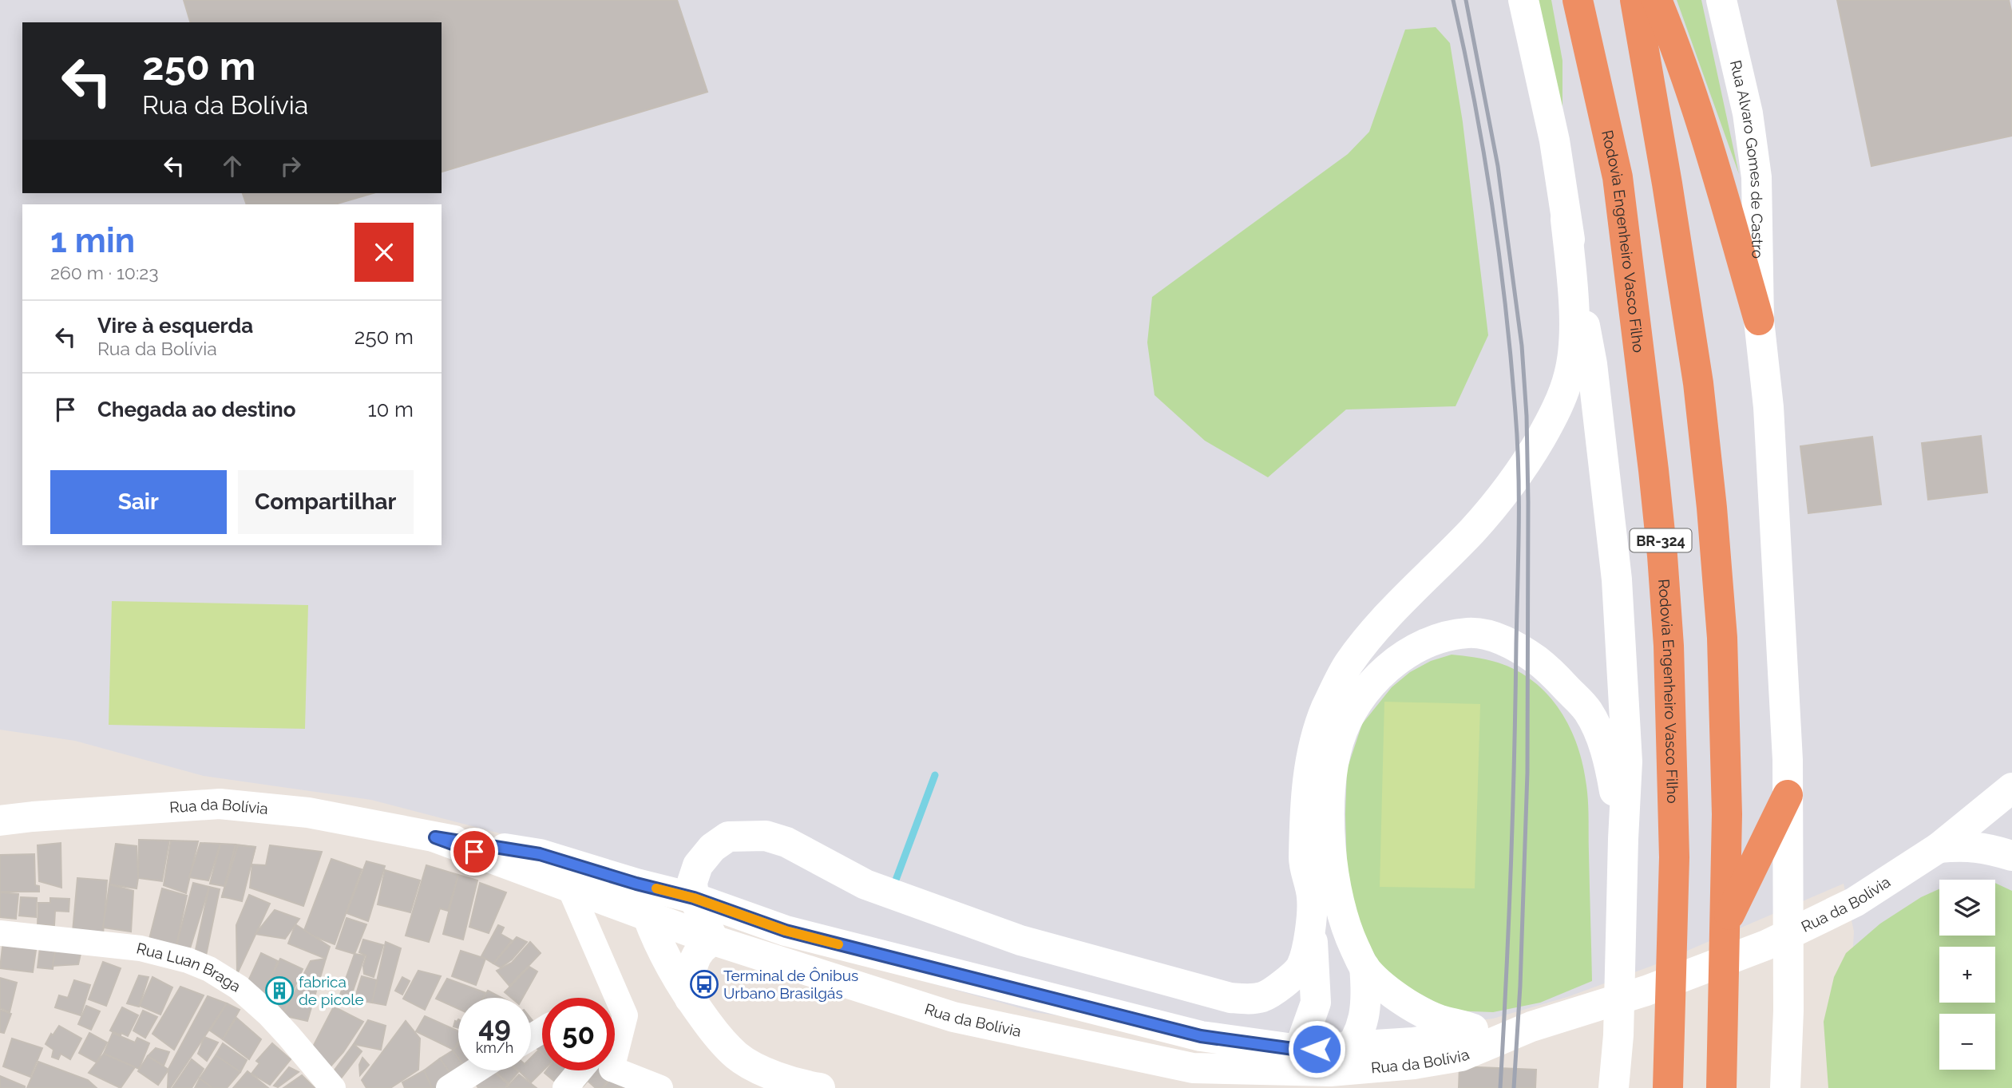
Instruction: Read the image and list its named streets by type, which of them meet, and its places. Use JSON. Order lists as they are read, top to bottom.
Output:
{
  "streets": {
    "highway": ["Rodovia Engenheiro Vasco Filho", "BR-324"],
    "main road": ["Rua Alvaro Gomes de Castro", "Rua da Bolívia"],
    "street": ["Rua Luan Braga"]
  },
  "places": {
    "bus stop": ["Terminal de Ônibus Urbano Brasilgás"],
    "building": ["fabrica de picole"]
  },
  "page": {
    "turn": ["250 m", "Rua da Bolívia"],
    "heading": ["1 min", "260 m · 10:23"],
    "list": [
      {
        "name": "Vire à esquerda",
        "note": "Rua da Bolívia",
        "value": "250 m"
      },
      {
        "name": "Chegada ao destino",
        "value": "10 m"
      }
    ],
    "buttons": ["Sair", "Compartilhar"],
    "map_buttons": ["+", "−"],
    "speed": "49 km/h",
    "limit": "50"
  }
}
